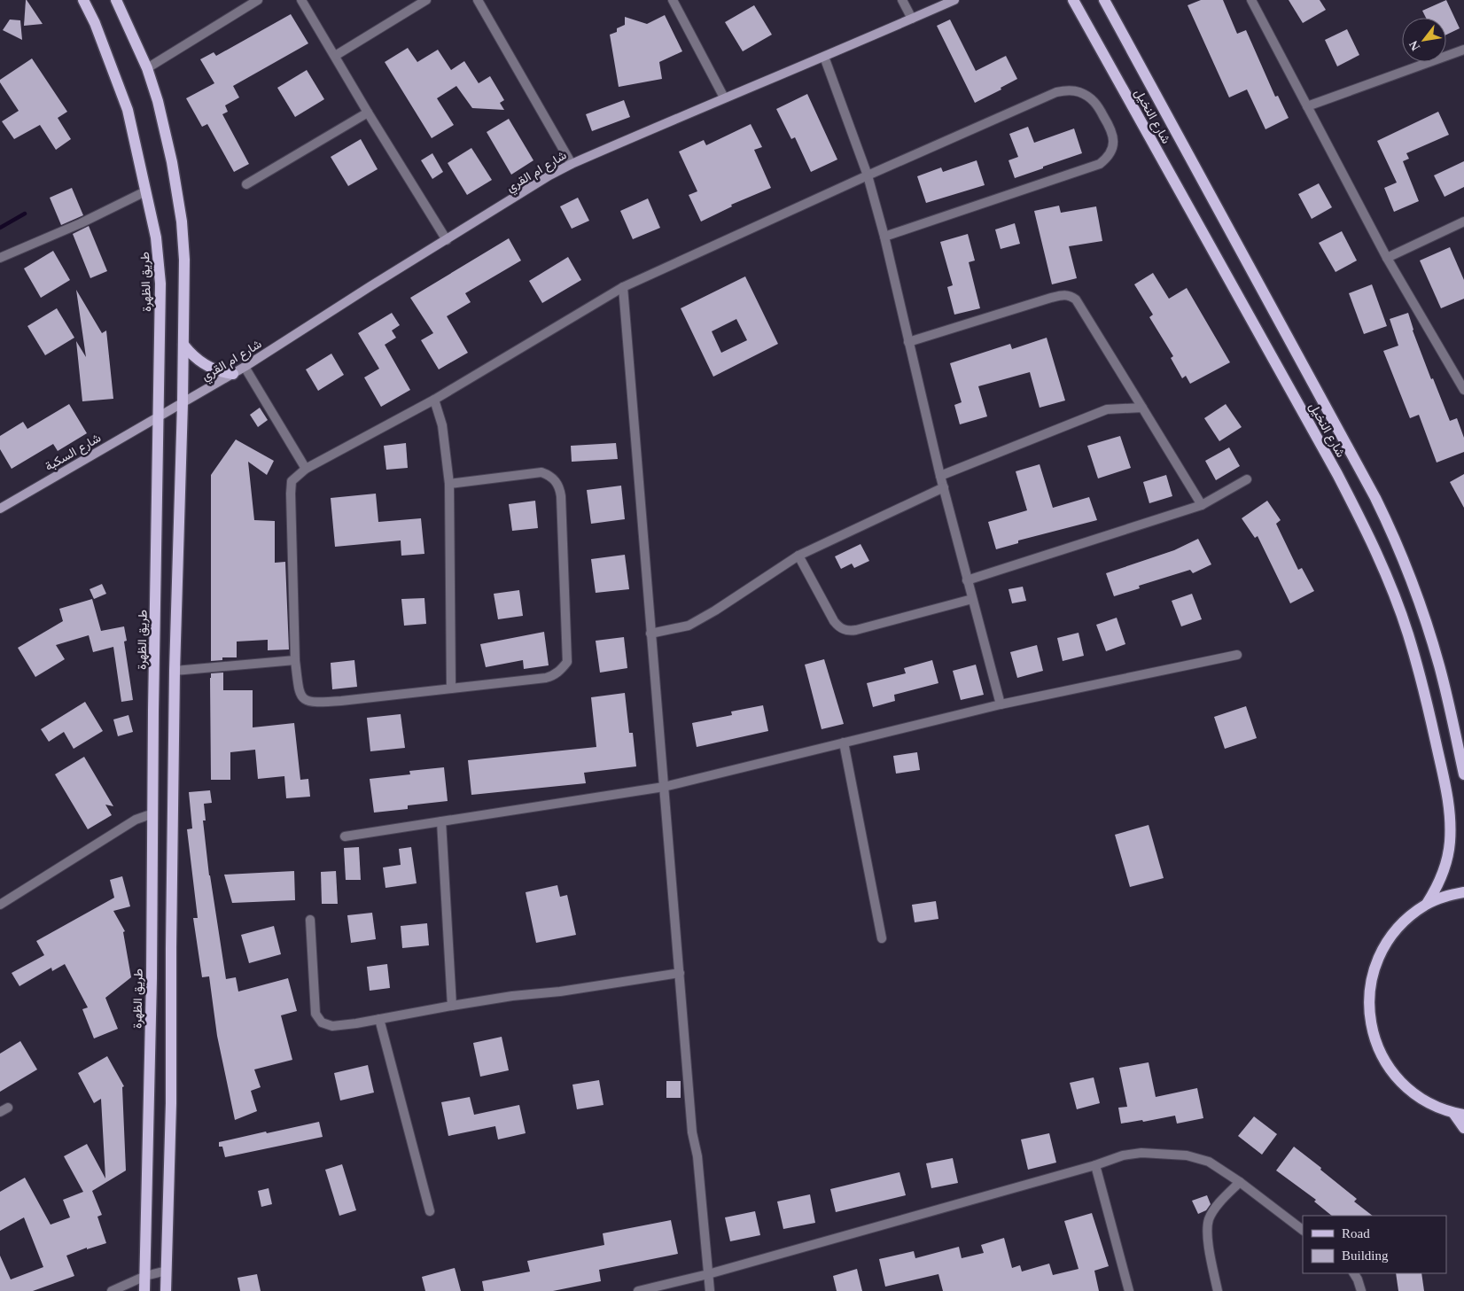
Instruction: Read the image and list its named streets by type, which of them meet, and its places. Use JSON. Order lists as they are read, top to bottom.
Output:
{
  "streets": {
    "main road": ["شارع النخيل", "طريق الظهرة"],
    "street": ["شارع ام القري", "شارع السكبة"]
  },
  "crossings": [
    ["شارع ام القري", "طريق الظهرة"],
    ["شارع ام القري", "شارع السكبة"],
    ["طريق الظهرة", "شارع السكبة"]
  ],
  "legend": ["Road", "Building"],
  "north": "bottom left"
}
